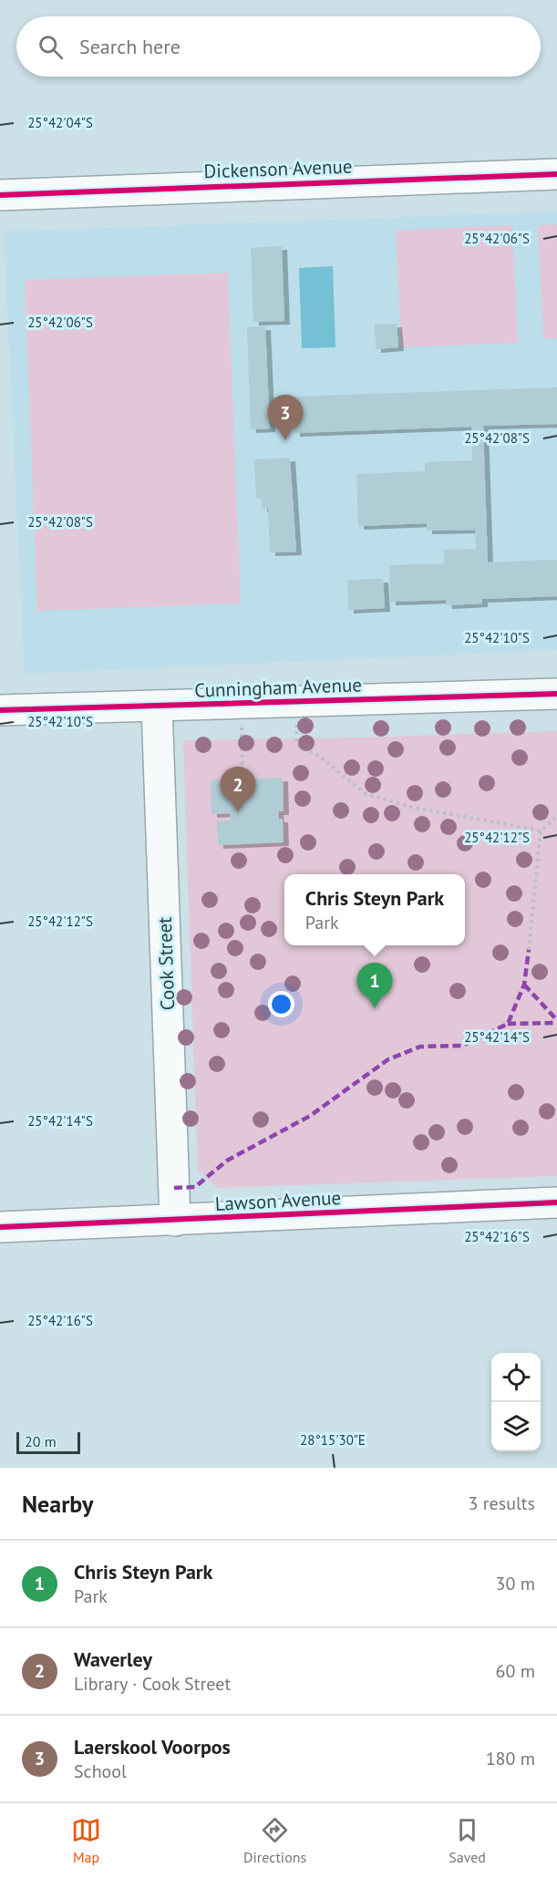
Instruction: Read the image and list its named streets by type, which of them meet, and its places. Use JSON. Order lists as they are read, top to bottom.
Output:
{
  "streets": {
    "street": [
      "Dickenson Avenue",
      "Cunningham Avenue",
      "Cook Street",
      "Lawson Avenue"
    ]
  },
  "crossings": [
    ["Cunningham Avenue", "Cook Street"],
    ["Cook Street", "Lawson Avenue"]
  ],
  "scale_bar": "20 m",
  "page": {
    "search": "Search here",
    "pins": ["3", "2", "1"],
    "popup": ["Chris Steyn Park", "Park"],
    "scale": "20 m",
    "heading": ["Nearby", "3 results"],
    "list": [
      {
        "mark": "1",
        "name": "Chris Steyn Park",
        "note": "Park",
        "value": "30 m"
      },
      {
        "mark": "2",
        "name": "Waverley",
        "note": "Library · Cook Street",
        "value": "60 m"
      },
      {
        "mark": "3",
        "name": "Laerskool Voorpos",
        "note": "School",
        "value": "180 m"
      }
    ],
    "nav": ["Map", "Directions", "Saved"]
  },
  "coordinates": [
    "25°42'04\"S",
    "25°42'06\"S",
    "25°42'08\"S",
    "25°42'10\"S",
    "25°42'12\"S",
    "25°42'14\"S",
    "25°42'16\"S",
    "28°15'30\"E"
  ]
}
